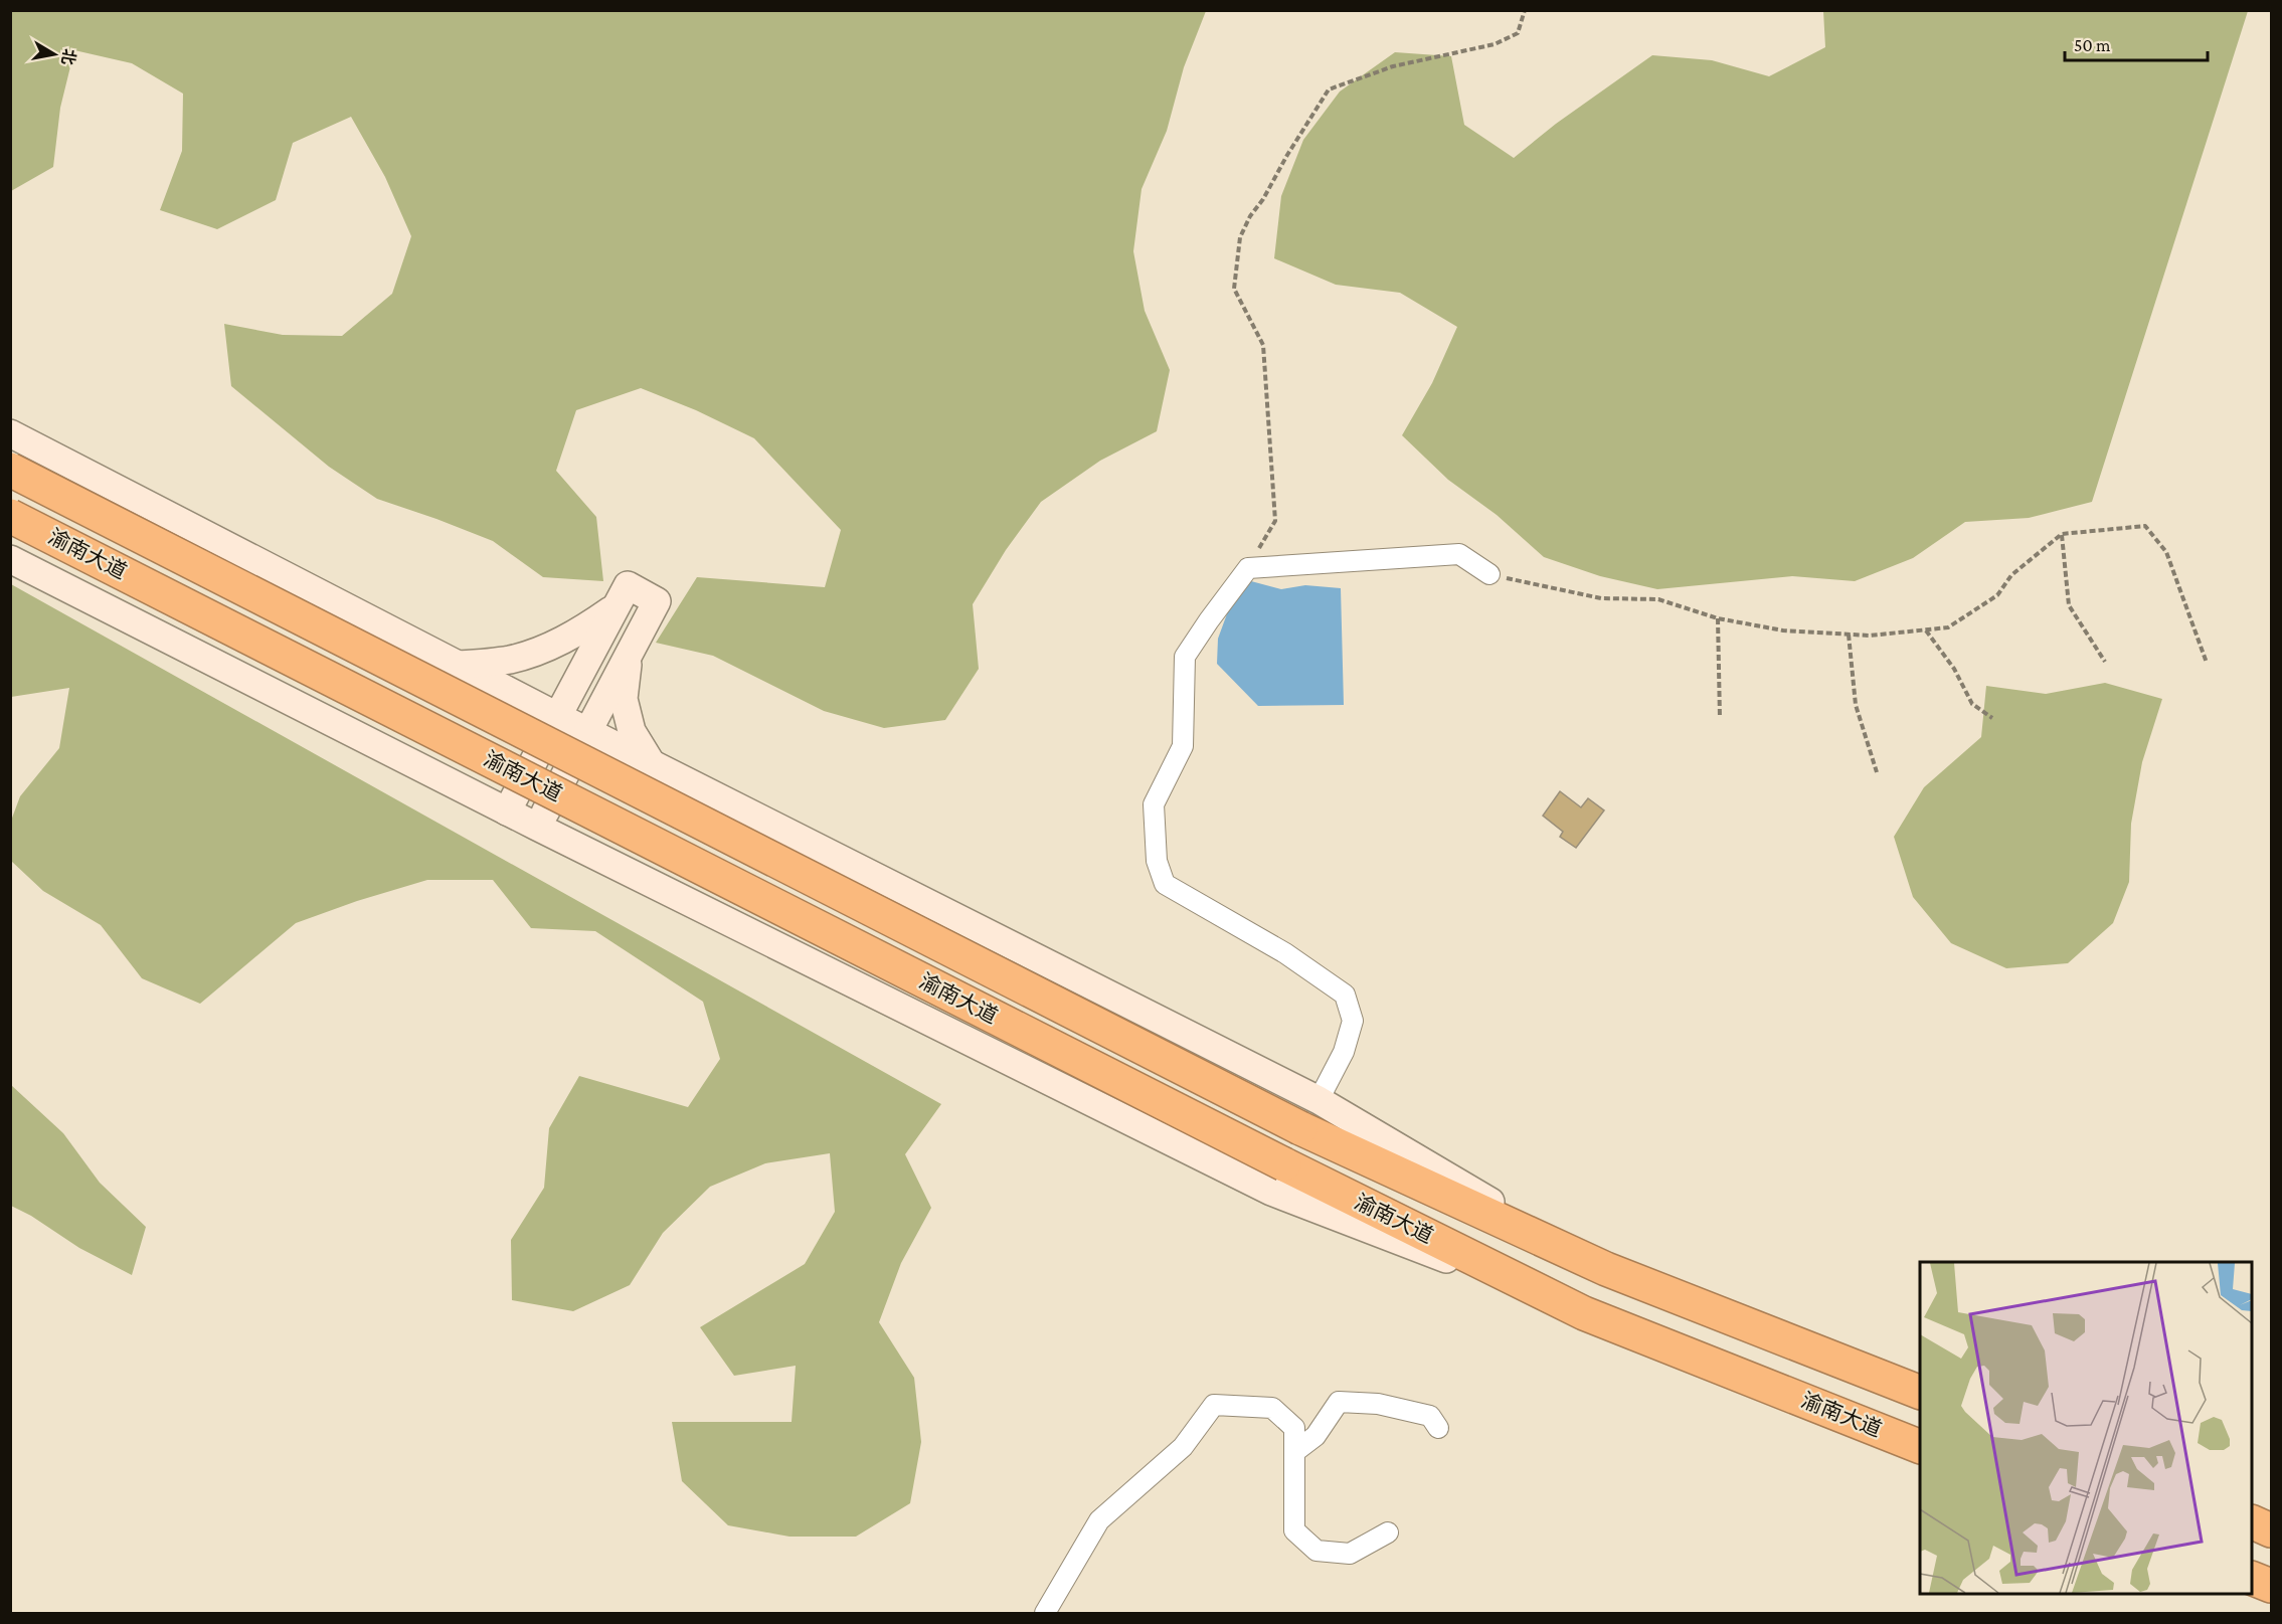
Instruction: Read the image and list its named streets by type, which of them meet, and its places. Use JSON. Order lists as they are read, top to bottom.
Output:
{
  "streets": {
    "highway": ["渝南大道"]
  },
  "scale_bar": "50 m",
  "north": "right"
}
